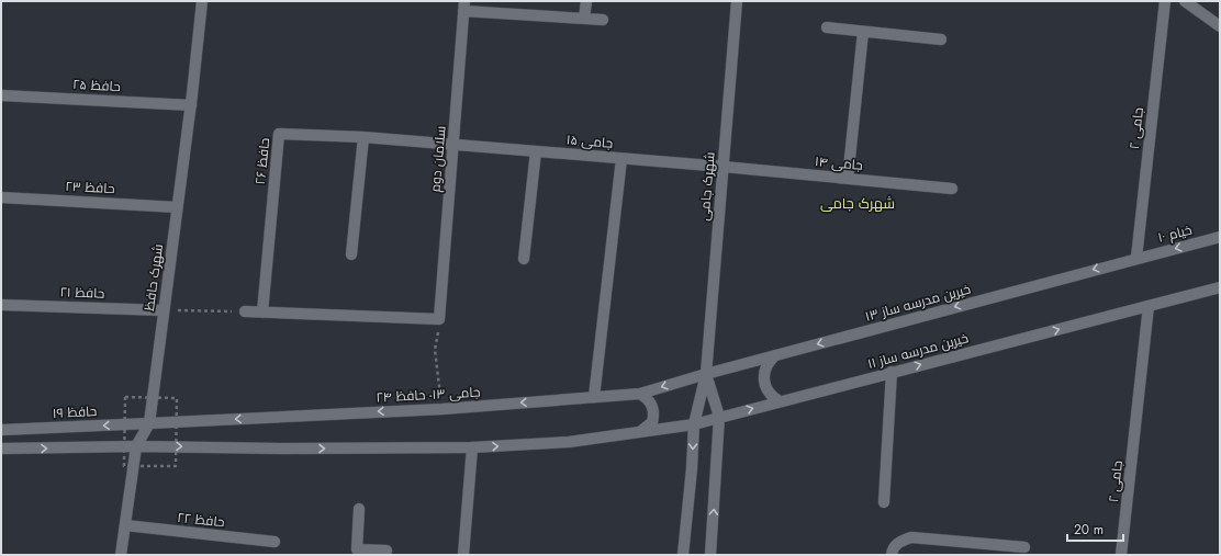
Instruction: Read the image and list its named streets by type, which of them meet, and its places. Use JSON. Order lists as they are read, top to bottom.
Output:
{
  "streets": {
    "street": [
      "حافظ ۲۵",
      "جامی ۲",
      "۱۵ جامی",
      "سلامان دوم",
      "حافظ ۲۶",
      "۱۴ جامی",
      "شهرک جامی",
      "حافظ ۲۳",
      "۱۰ خیام",
      "شهرک حافظ",
      "حافظ ۲۱",
      "۱۳ خیرین مدرسه ساز",
      "۱۱ خیرین مدرسه ساز",
      "جامی ۱۳- حافظ ۲۴",
      "۱۹ حافظ",
      "حافظ ۲۲"
    ]
  },
  "crossings": [
    ["حافظ ۲۵", "شهرک حافظ"],
    ["جامی ۲", "۱۰ خیام"],
    ["جامی ۲", "۱۳ خیرین مدرسه ساز"],
    ["جامی ۲", "۱۱ خیرین مدرسه ساز"],
    ["۱۵ جامی", "سلامان دوم"],
    ["۱۵ جامی", "حافظ ۲۶"],
    ["۱۵ جامی", "۱۴ جامی"],
    ["۱۵ جامی", "شهرک جامی"],
    ["سلامان دوم", "حافظ ۲۶"],
    ["۱۴ جامی", "شهرک جامی"],
    ["شهرک جامی", "۱۳ خیرین مدرسه ساز"],
    ["شهرک جامی", "۱۱ خیرین مدرسه ساز"],
    ["شهرک جامی", "جامی ۱۳- حافظ ۲۴"],
    ["حافظ ۲۳", "شهرک حافظ"],
    ["۱۰ خیام", "۱۳ خیرین مدرسه ساز"],
    ["شهرک حافظ", "حافظ ۲۱"],
    ["شهرک حافظ", "جامی ۱۳- حافظ ۲۴"],
    ["شهرک حافظ", "۱۹ حافظ"],
    ["شهرک حافظ", "حافظ ۲۲"],
    ["۱۳ خیرین مدرسه ساز", "جامی ۱۳- حافظ ۲۴"],
    ["جامی ۱۳- حافظ ۲۴", "۱۹ حافظ"]
  ],
  "one_way": ["۱۳ خیرین مدرسه ساز", "۱۱ خیرین مدرسه ساز"],
  "districts": ["شهرک جامی"],
  "scale_bar": "20 m"
}
